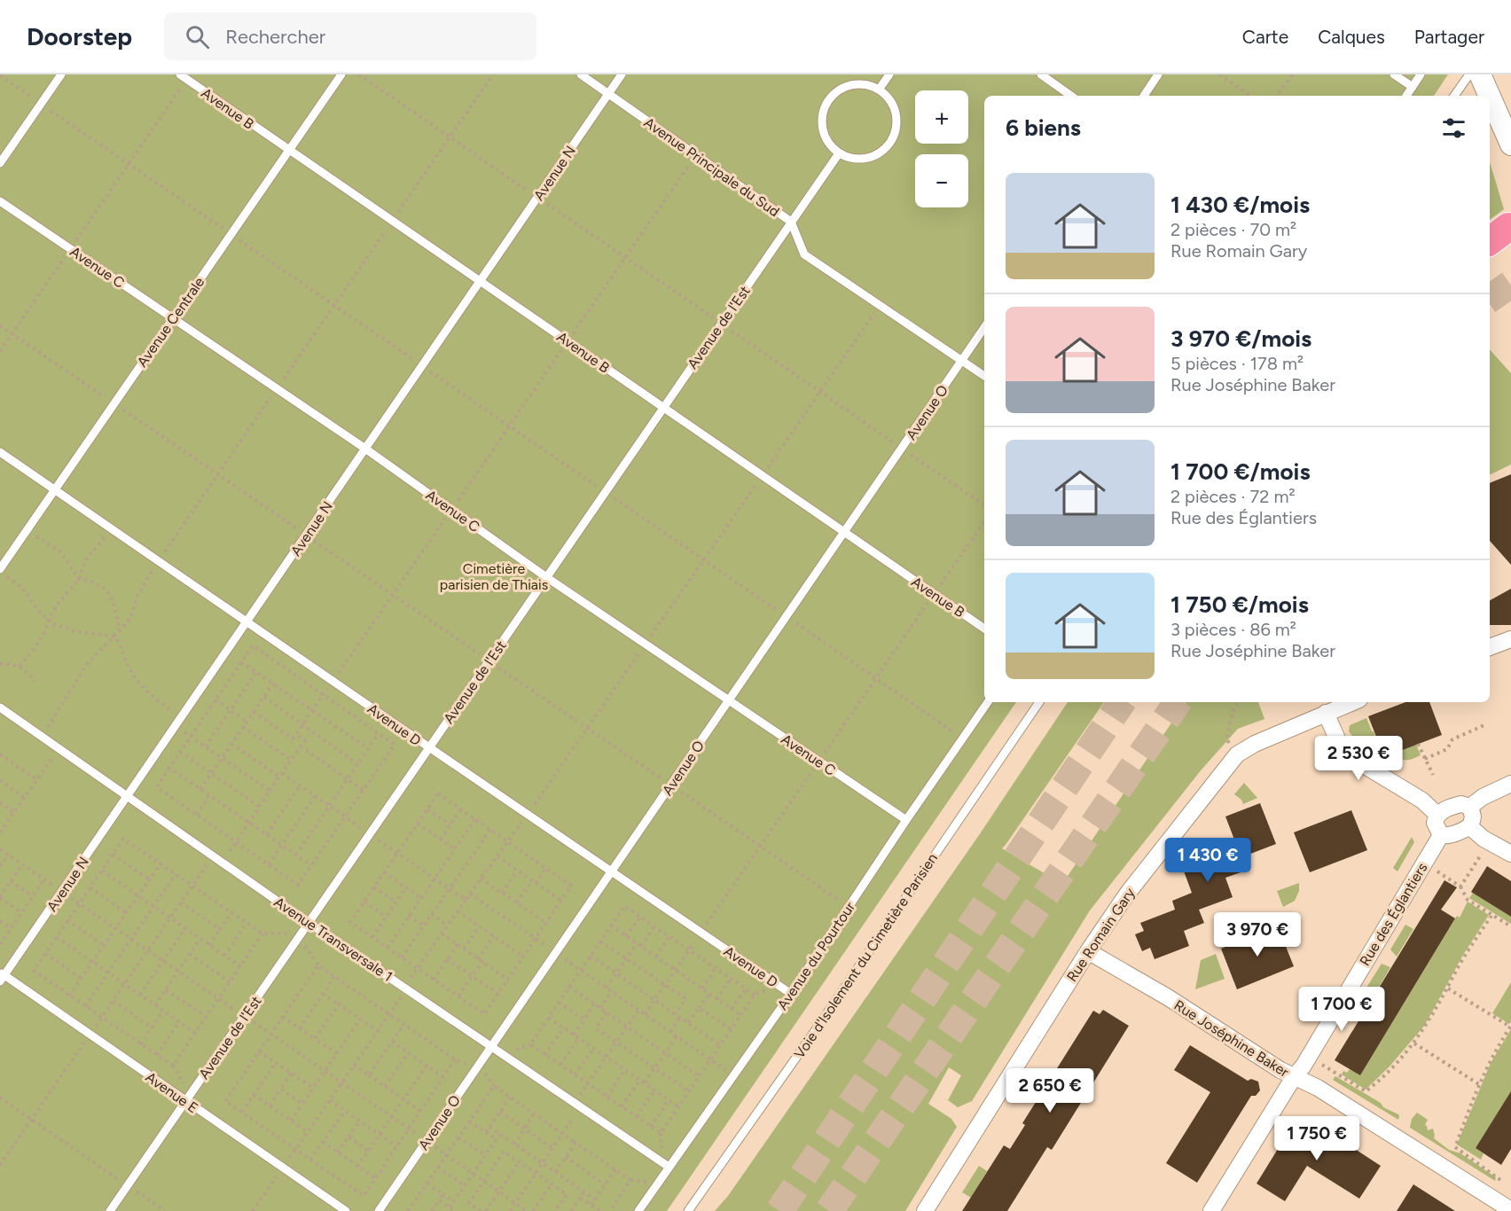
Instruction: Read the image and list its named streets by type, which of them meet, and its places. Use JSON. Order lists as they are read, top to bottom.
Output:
{
  "streets": {
    "street": ["Rue des Églantiers", "Rue Romain Gary", "Rue Joséphine Baker"],
    "lane": [
      "Avenue B",
      "Avenue Principale du Sud",
      "Avenue N",
      "Avenue C",
      "Avenue Centrale",
      "Avenue de l'Est",
      "Avenue O",
      "Avenue D",
      "Avenue Transversale 1",
      "Avenue du Pourtour",
      "Voie d'Isolement du Cimetière Parisien",
      "Avenue E"
    ]
  },
  "crossings": [
    ["Avenue B", "Avenue N"],
    ["Avenue B", "Avenue Centrale"],
    ["Avenue B", "Avenue de l'Est"],
    ["Avenue B", "Avenue O"],
    ["Avenue Principale du Sud", "Avenue N"],
    ["Avenue Principale du Sud", "Avenue de l'Est"],
    ["Avenue Principale du Sud", "Avenue O"],
    ["Avenue N", "Avenue C"],
    ["Avenue N", "Avenue D"],
    ["Avenue N", "Avenue Transversale 1"],
    ["Avenue N", "Avenue E"],
    ["Avenue C", "Avenue Centrale"],
    ["Avenue C", "Avenue de l'Est"],
    ["Avenue C", "Avenue O"],
    ["Avenue C", "Avenue du Pourtour"],
    ["Avenue Centrale", "Avenue D"],
    ["Avenue de l'Est", "Avenue D"],
    ["Avenue de l'Est", "Avenue Transversale 1"],
    ["Avenue de l'Est", "Avenue E"],
    ["Avenue O", "Avenue D"],
    ["Avenue O", "Avenue Transversale 1"],
    ["Avenue D", "Avenue du Pourtour"],
    ["Rue des Églantiers", "Rue Joséphine Baker"],
    ["Rue Romain Gary", "Rue Joséphine Baker"],
    ["Avenue Transversale 1", "Avenue du Pourtour"]
  ],
  "parks": ["Cimetière parisien de Thiais"],
  "page": {
    "header": "Doorstep",
    "search": "Rechercher",
    "nav": ["Carte", "Calques", "Partager"],
    "map_buttons": ["+", "−"],
    "heading": "6 biens",
    "list": [
      {
        "name": "1 430 €/mois",
        "note": "2 pièces · 70 m² · Rue Romain Gary"
      },
      {
        "name": "3 970 €/mois",
        "note": "5 pièces · 178 m² · Rue Joséphine Baker"
      },
      {
        "name": "1 700 €/mois",
        "note": "2 pièces · 72 m² · Rue des Églantiers"
      },
      {
        "name": "1 750 €/mois",
        "note": "3 pièces · 86 m² · Rue Joséphine Baker"
      }
    ],
    "price": [
      "2 530 €",
      "1 430 €",
      "3 970 €",
      "1 700 €",
      "2 650 €",
      "1 750 €"
    ]
  }
}
